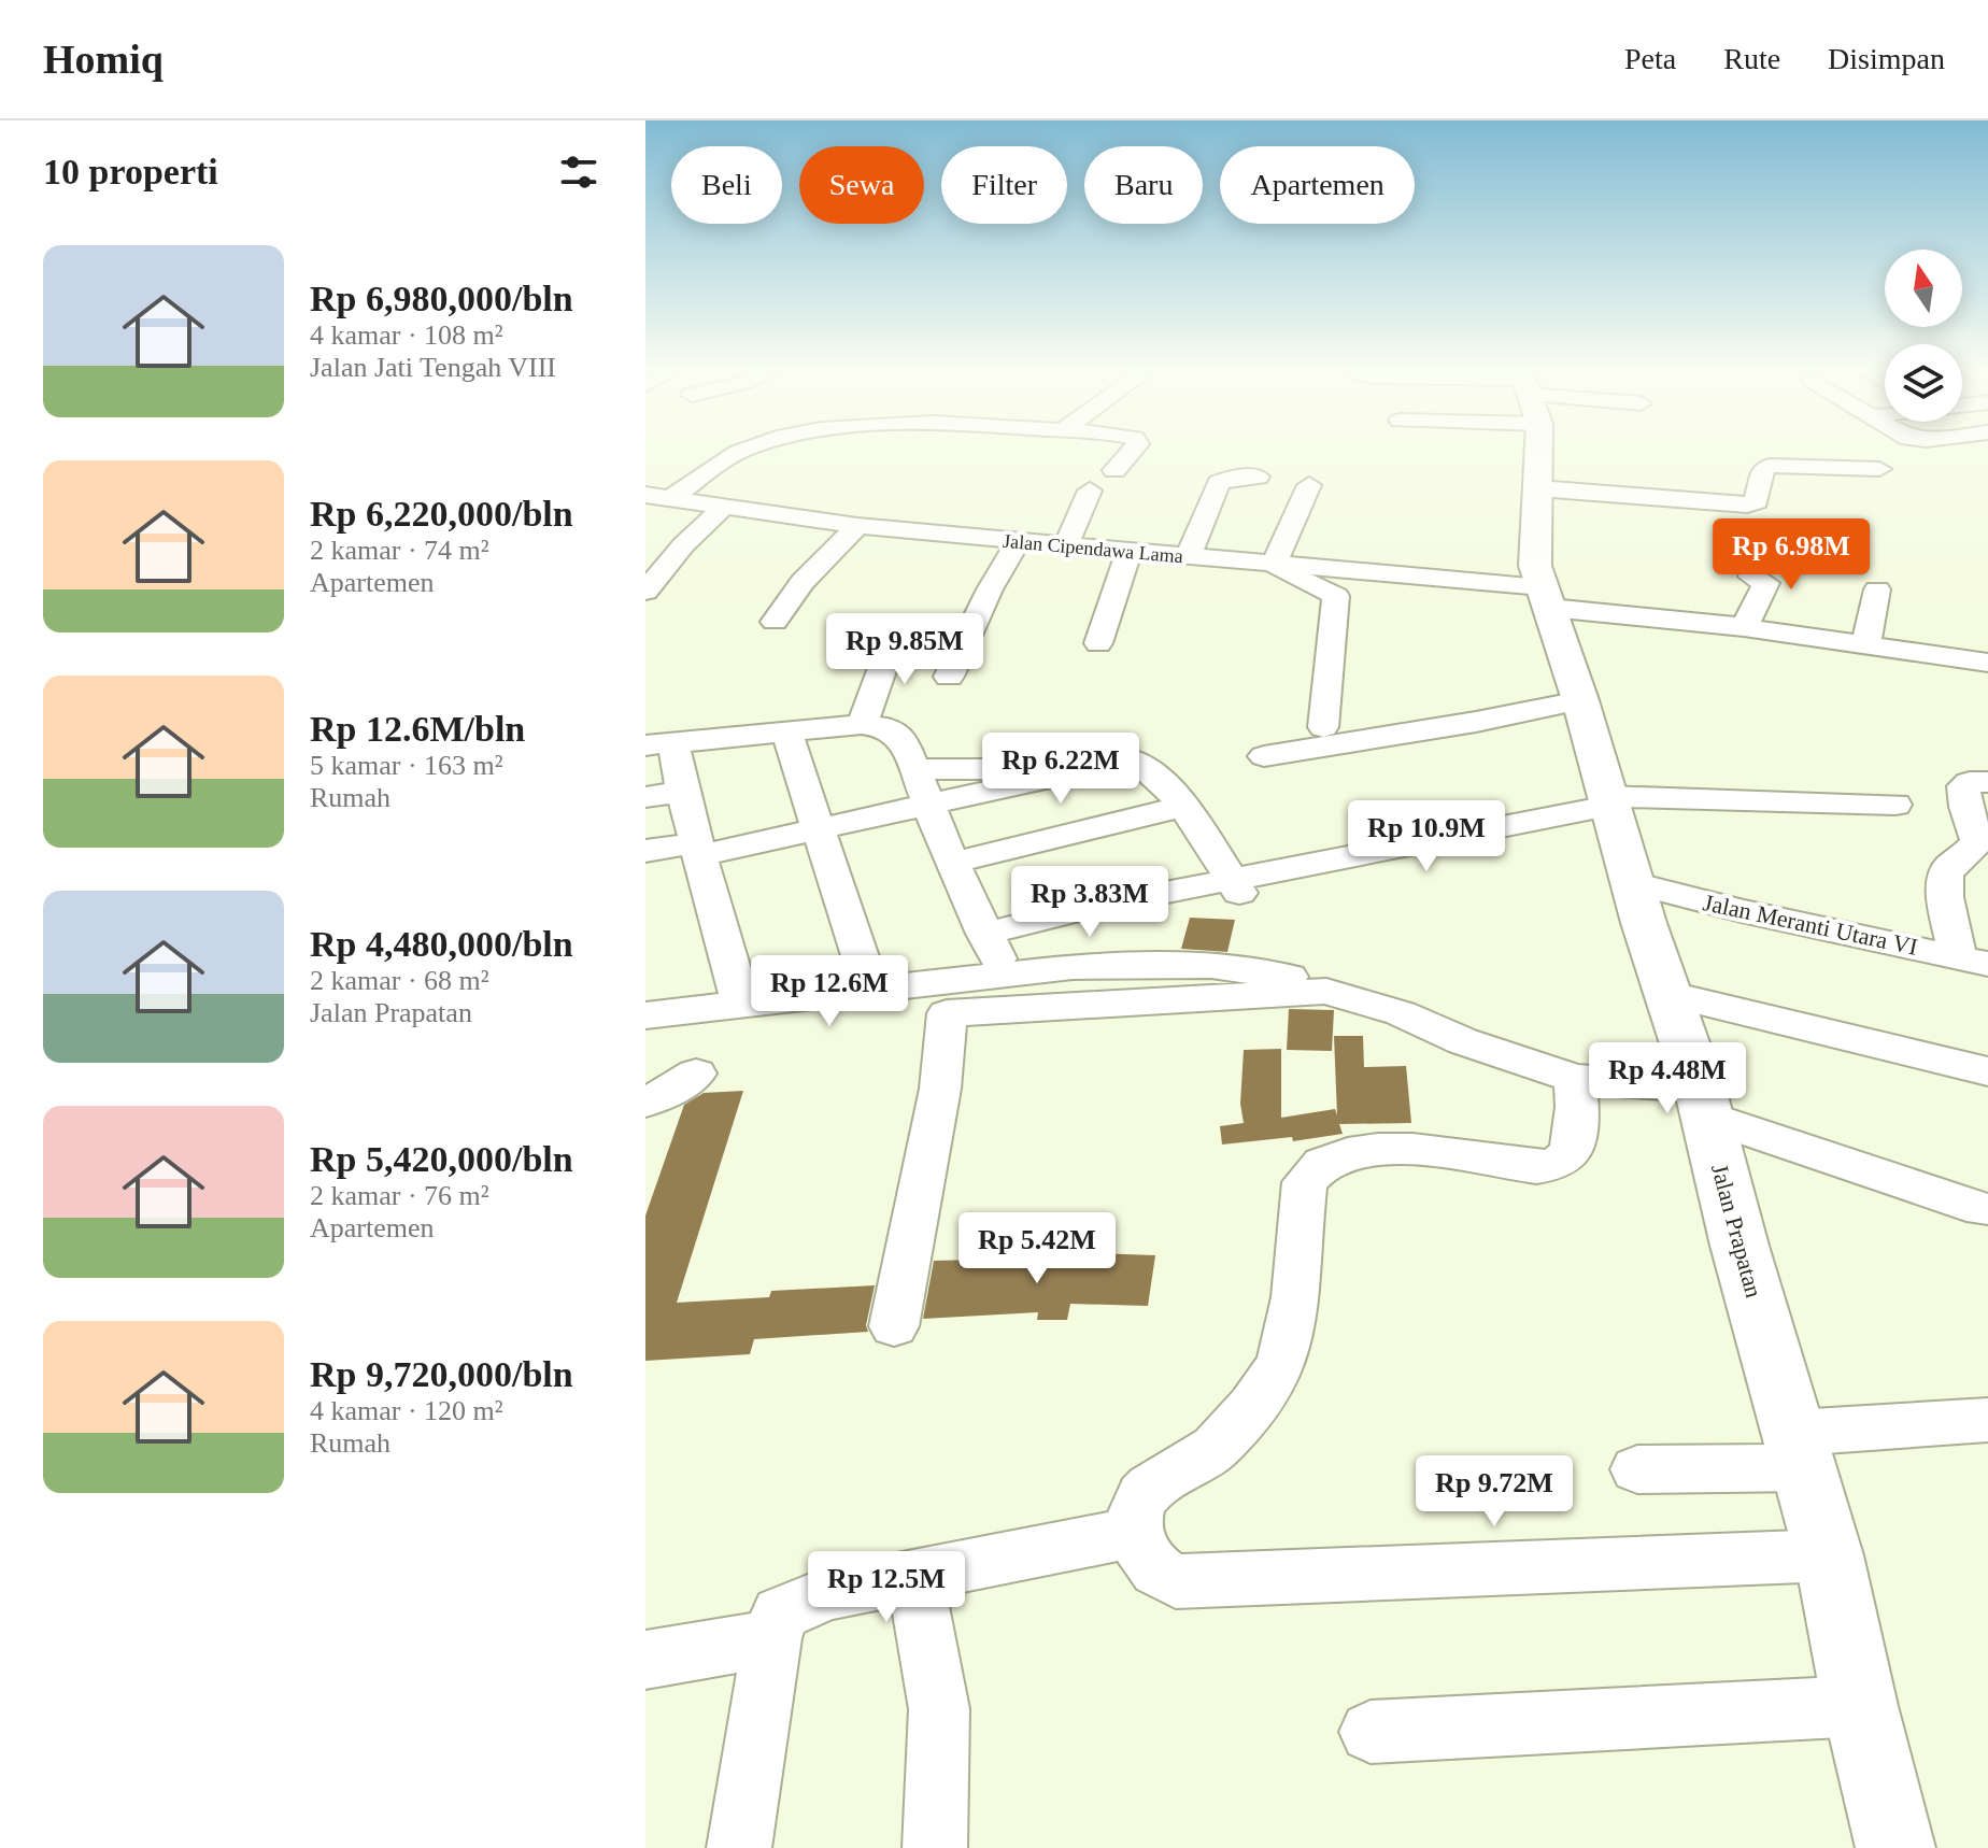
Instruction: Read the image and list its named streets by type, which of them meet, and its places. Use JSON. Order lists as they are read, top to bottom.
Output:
{
  "streets": {
    "main road": ["Jalan Prapatan"],
    "street": ["Jalan Cipendawa Lama", "Jalan Meranti Utara VI"]
  },
  "crossings": [
    ["Jalan Cipendawa Lama", "Jalan Prapatan"],
    ["Jalan Meranti Utara VI", "Jalan Prapatan"]
  ],
  "north": "top",
  "page": {
    "header": "Homiq",
    "nav": ["Peta", "Rute", "Disimpan"],
    "heading": "10 properti",
    "chip": [
      "Beli",
      "Sewa",
      "Filter",
      "Baru",
      "Apartemen"
    ],
    "list": [
      {
        "name": "Rp 6,980,000/bln",
        "note": "4 kamar · 108 m² · Jalan Jati Tengah VIII"
      },
      {
        "name": "Rp 6,220,000/bln",
        "note": "2 kamar · 74 m² · Apartemen"
      },
      {
        "name": "Rp 12.6M/bln",
        "note": "5 kamar · 163 m² · Rumah"
      },
      {
        "name": "Rp 4,480,000/bln",
        "note": "2 kamar · 68 m² · Jalan Prapatan"
      },
      {
        "name": "Rp 5,420,000/bln",
        "note": "2 kamar · 76 m² · Apartemen"
      },
      {
        "name": "Rp 9,720,000/bln",
        "note": "4 kamar · 120 m² · Rumah"
      }
    ],
    "price": [
      "Rp 6.98M",
      "Rp 9.85M",
      "Rp 6.22M",
      "Rp 10.9M",
      "Rp 3.83M",
      "Rp 12.6M",
      "Rp 4.48M",
      "Rp 5.42M",
      "Rp 9.72M",
      "Rp 12.5M"
    ]
  }
}
